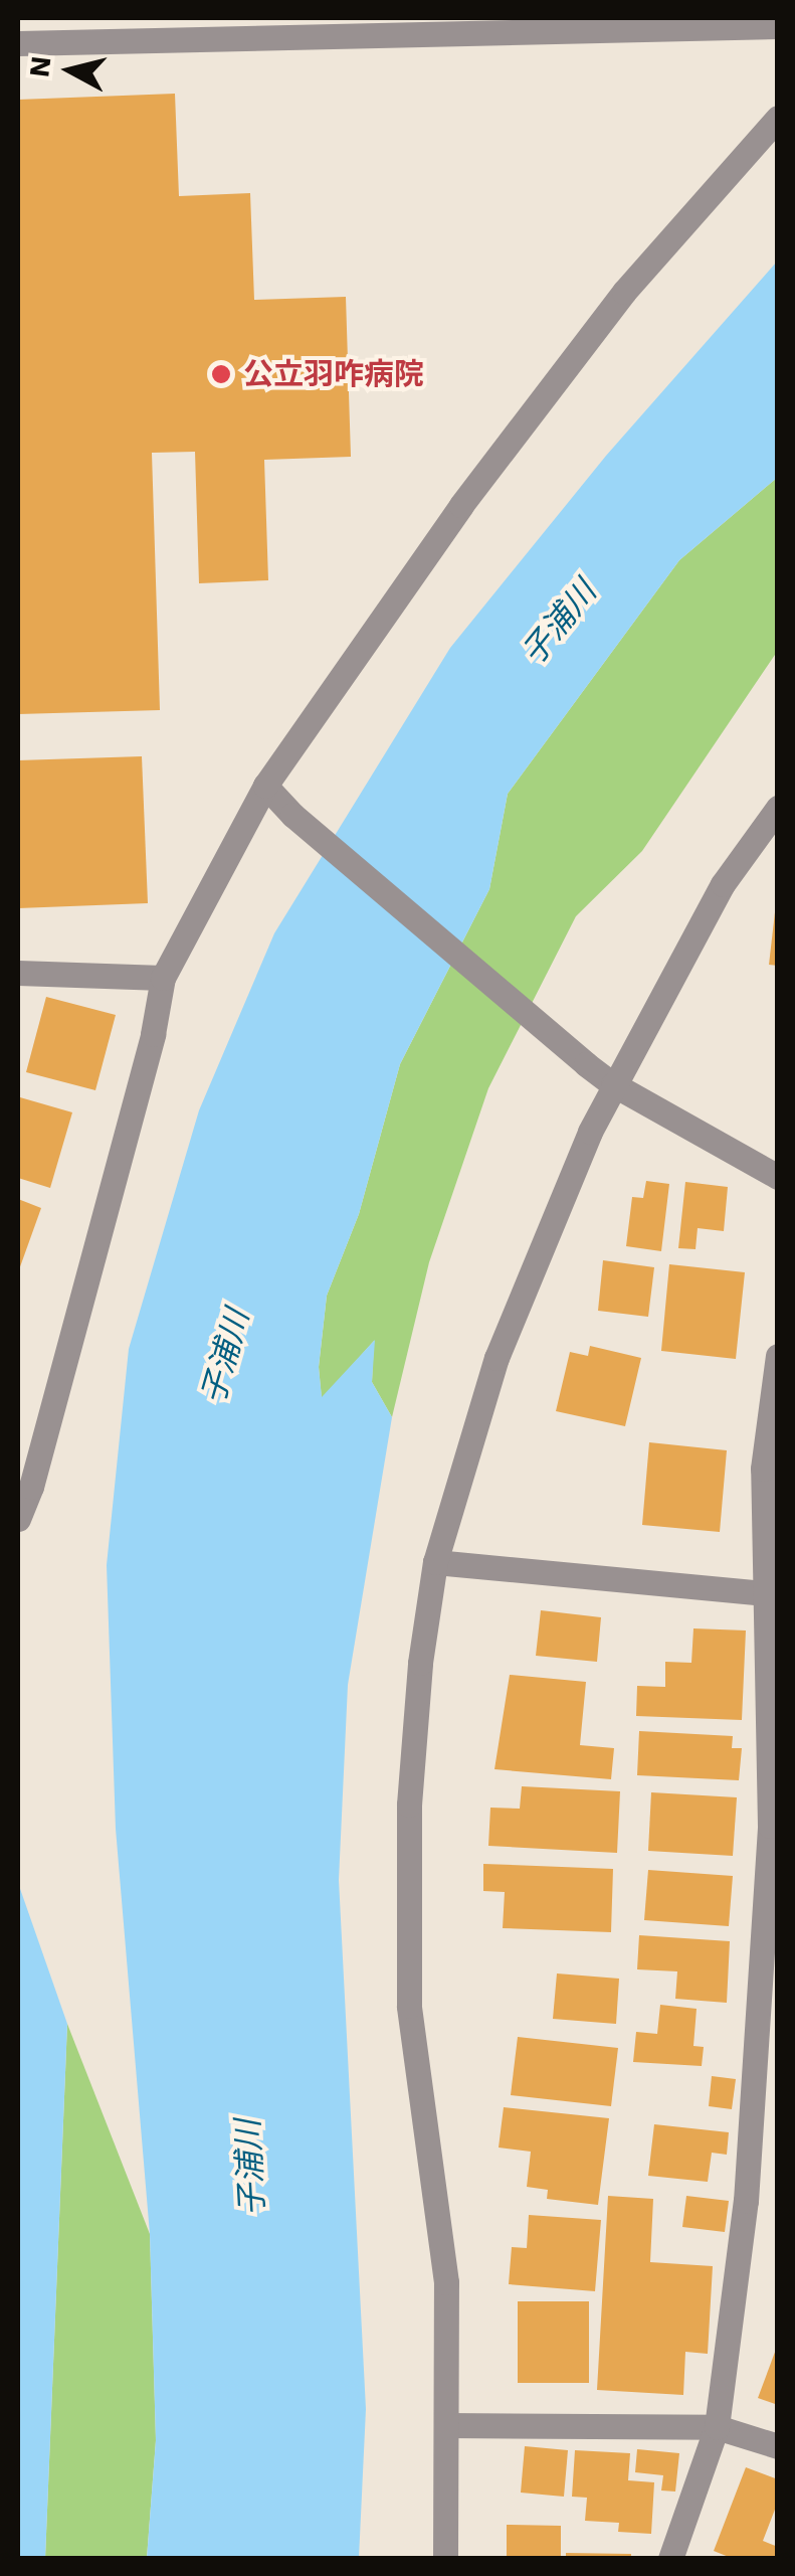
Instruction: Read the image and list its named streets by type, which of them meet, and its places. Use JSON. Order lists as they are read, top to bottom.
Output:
{
  "water": ["子浦川"],
  "places": ["公立羽咋病院"],
  "north": "left"
}
